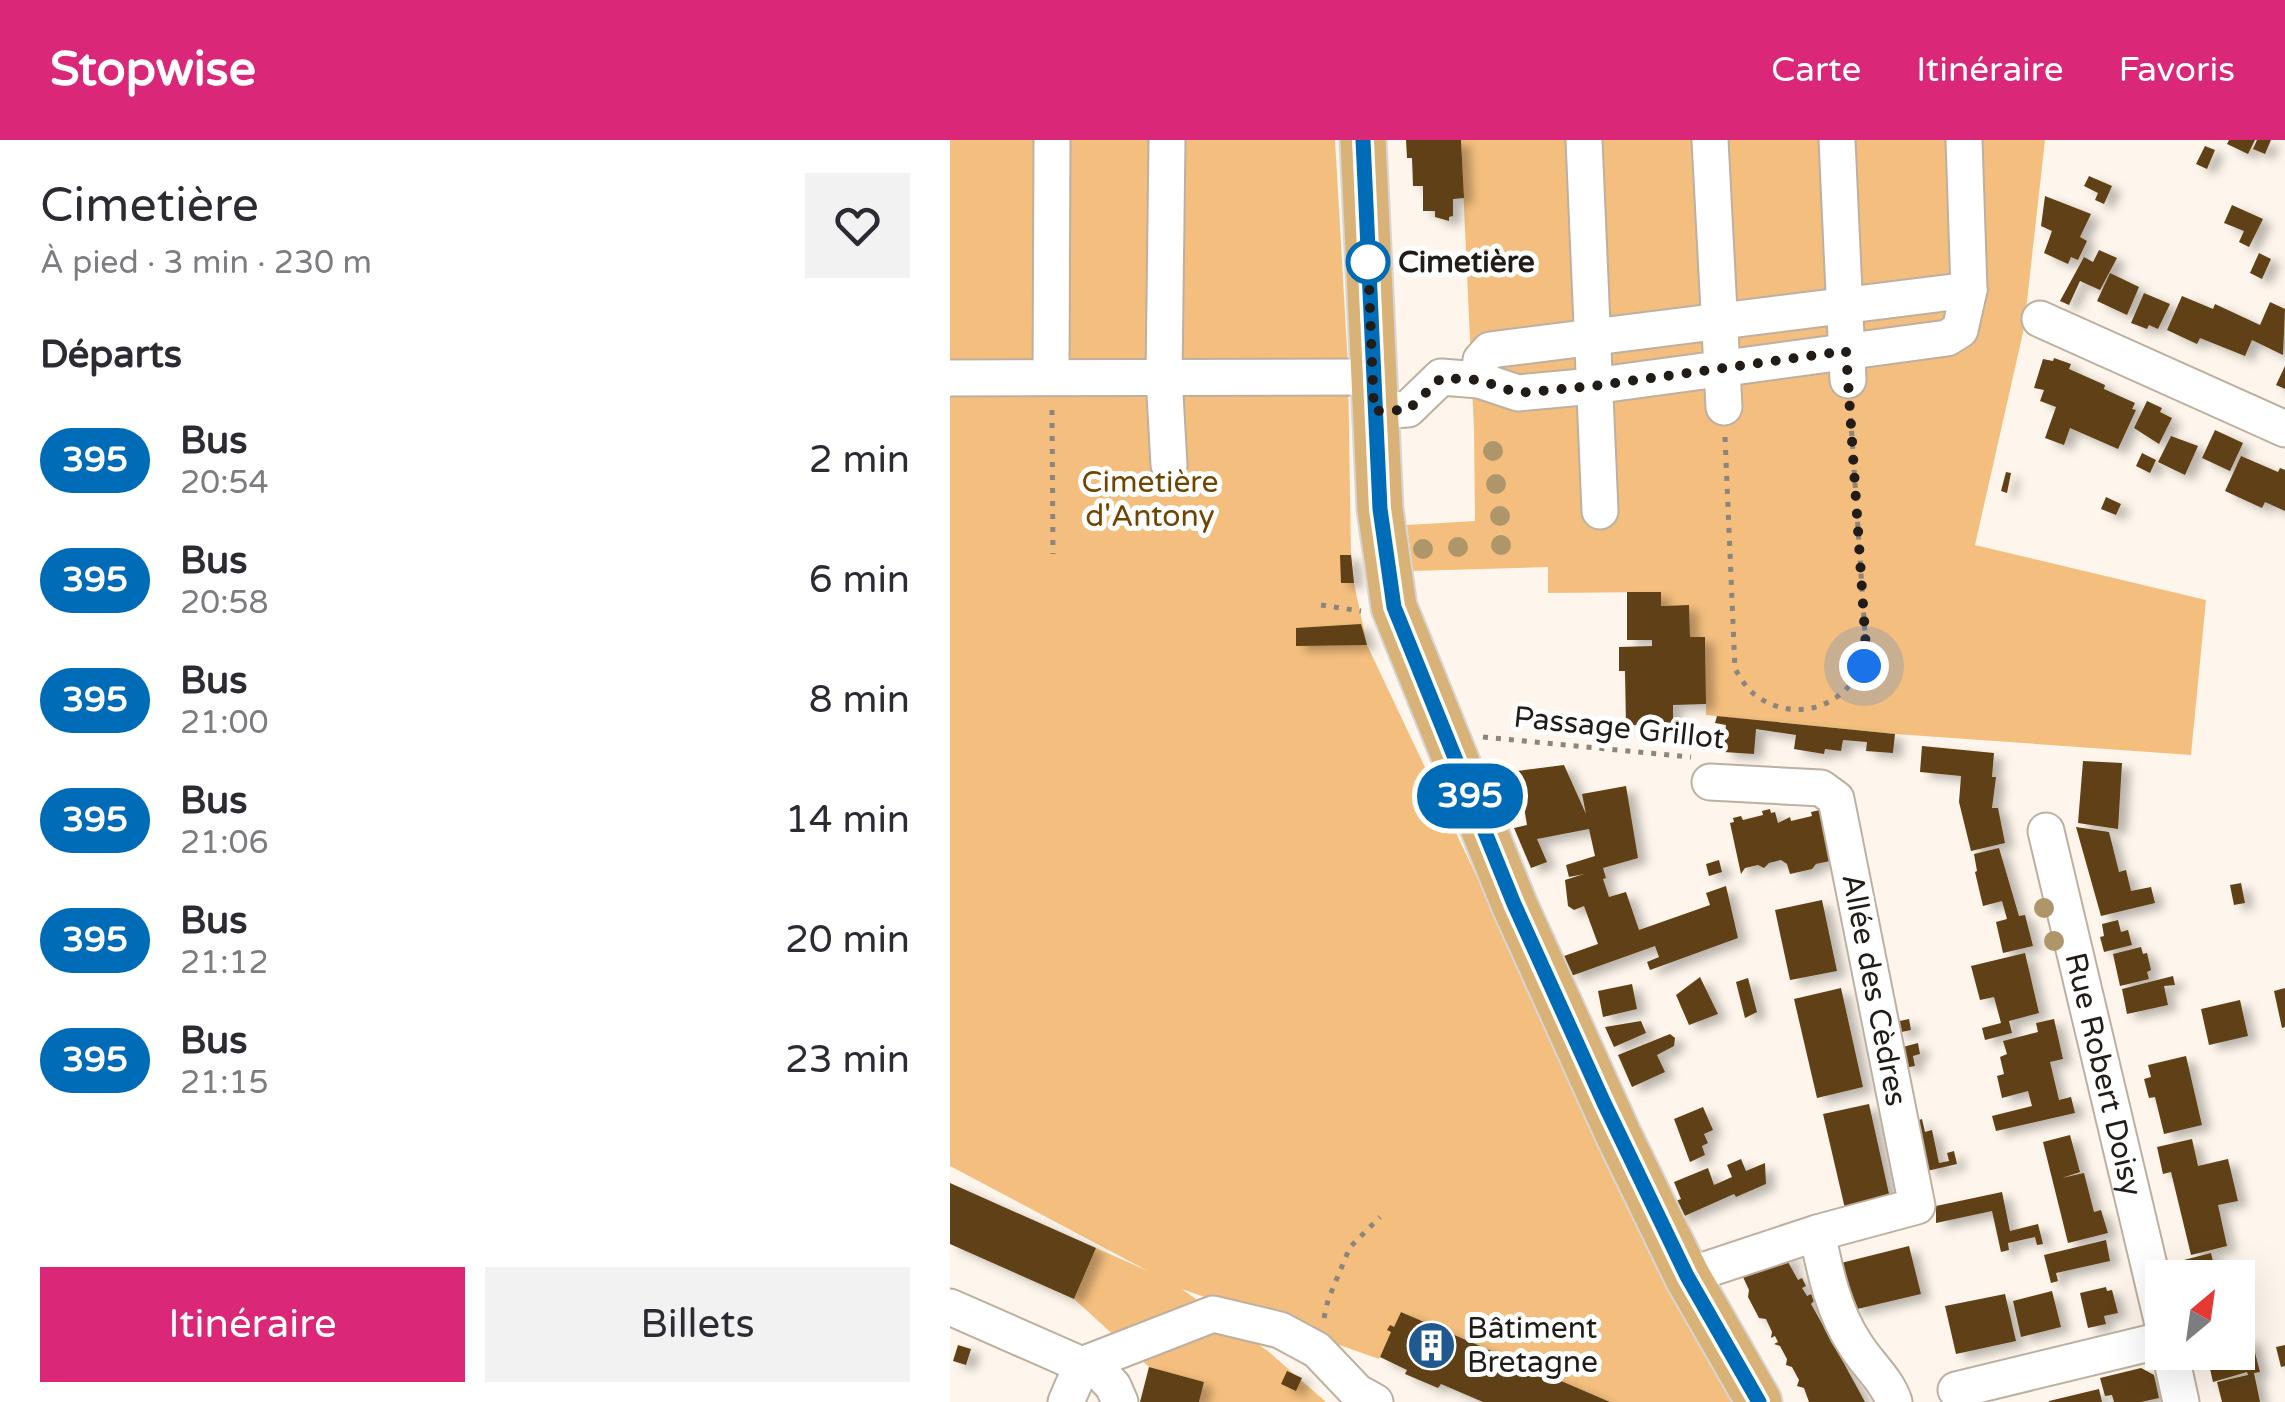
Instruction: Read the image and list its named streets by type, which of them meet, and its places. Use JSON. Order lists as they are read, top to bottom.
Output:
{
  "streets": {
    "street": ["Allée des Cèdres", "Rue Robert Doisy"],
    "path": ["Passage Grillot"]
  },
  "crossings": [
    ["Passage Grillot", "Allée des Cèdres"]
  ],
  "parks": ["Cimetière d'Antony"],
  "places": {
    "other": ["Cimetière"],
    "building": ["Bâtiment Bretagne"]
  },
  "lines": ["bus line 395"],
  "north": "top right",
  "page": {
    "header": "Stopwise",
    "nav": ["Carte", "Itinéraire", "Favoris"],
    "heading": [
      ["Cimetière", "À pied · 3 min · 230 m"],
      "Départs"
    ],
    "on_map": "395",
    "list": [
      {
        "mark": "395",
        "name": "Bus",
        "note": "20:54",
        "value": "2 min"
      },
      {
        "mark": "395",
        "name": "Bus",
        "note": "20:58",
        "value": "6 min"
      },
      {
        "mark": "395",
        "name": "Bus",
        "note": "21:00",
        "value": "8 min"
      },
      {
        "mark": "395",
        "name": "Bus",
        "note": "21:06",
        "value": "14 min"
      },
      {
        "mark": "395",
        "name": "Bus",
        "note": "21:12",
        "value": "20 min"
      },
      {
        "mark": "395",
        "name": "Bus",
        "note": "21:15",
        "value": "23 min"
      }
    ],
    "buttons": ["Itinéraire", "Billets"]
  }
}
